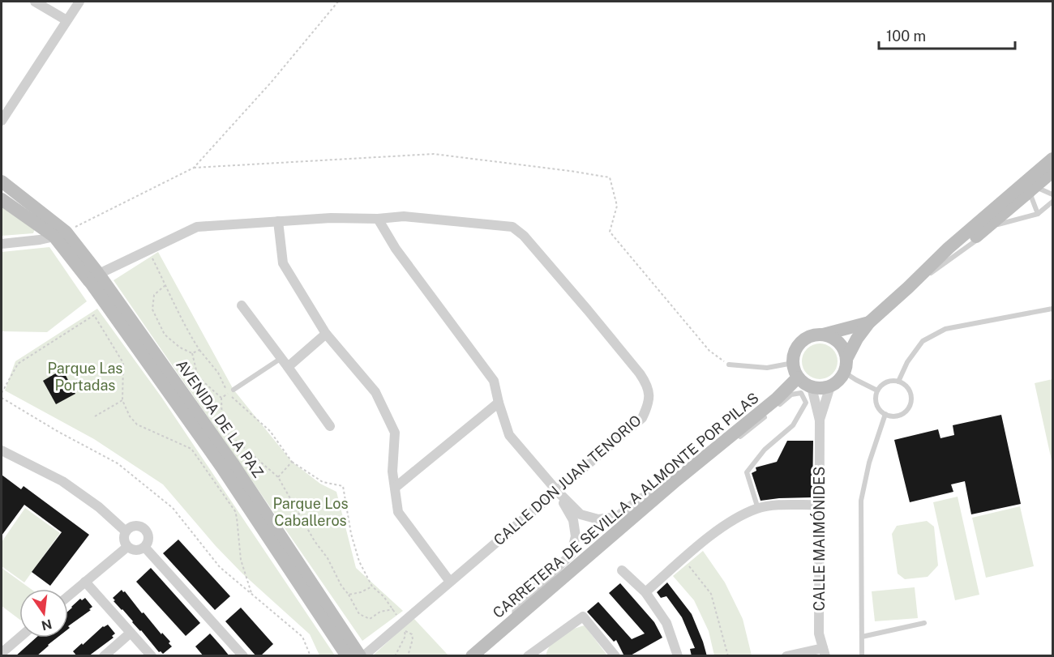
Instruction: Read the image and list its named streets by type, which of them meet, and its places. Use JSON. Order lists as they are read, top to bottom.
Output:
{
  "streets": {
    "main road": ["AVENIDA DE LA PAZ", "CARRETERA DE SEVILLA A ALMONTE POR PILAS"],
    "street": ["CALLE DON JUAN TENORIO", "CALLE MAIMÓNIDES"]
  },
  "crossings": [
    ["AVENIDA DE LA PAZ", "CALLE DON JUAN TENORIO"],
    ["CARRETERA DE SEVILLA A ALMONTE POR PILAS", "CALLE MAIMÓNIDES"]
  ],
  "parks": ["Parque Las Portadas", "Parque Los Caballeros"],
  "scale_bar": "100 m",
  "north": "bottom"
}
